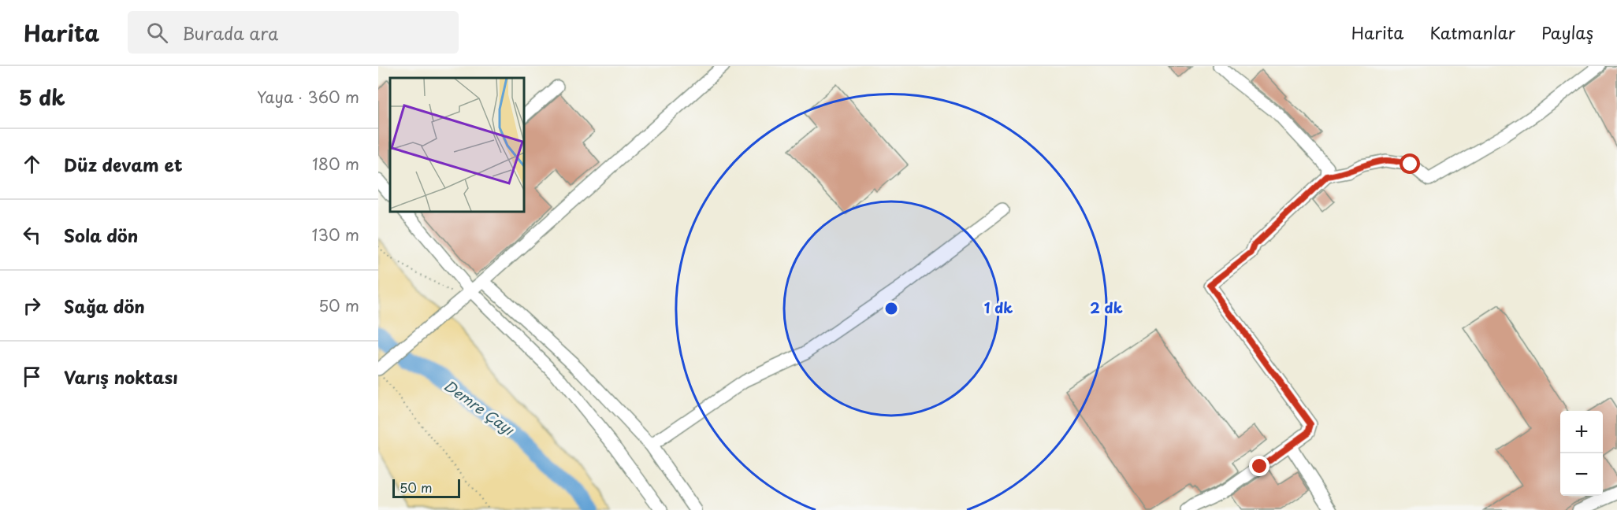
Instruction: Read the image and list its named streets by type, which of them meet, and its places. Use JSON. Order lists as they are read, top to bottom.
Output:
{
  "water": ["Demre Çayı"],
  "scale_bar": "50 m",
  "page": {
    "header": "Harita",
    "search": "Burada ara",
    "nav": ["Harita", "Katmanlar", "Paylaş"],
    "heading": ["5 dk", "Yaya · 360 m"],
    "list": [
      ["Düz devam et", "180 m"],
      ["Sola dön", "130 m"],
      ["Sağa dön", "50 m"],
      "Varış noktası"
    ],
    "map_buttons": ["+", "−"],
    "scale": "50 m"
  },
  "rings": ["1 dk", "2 dk"]
}
